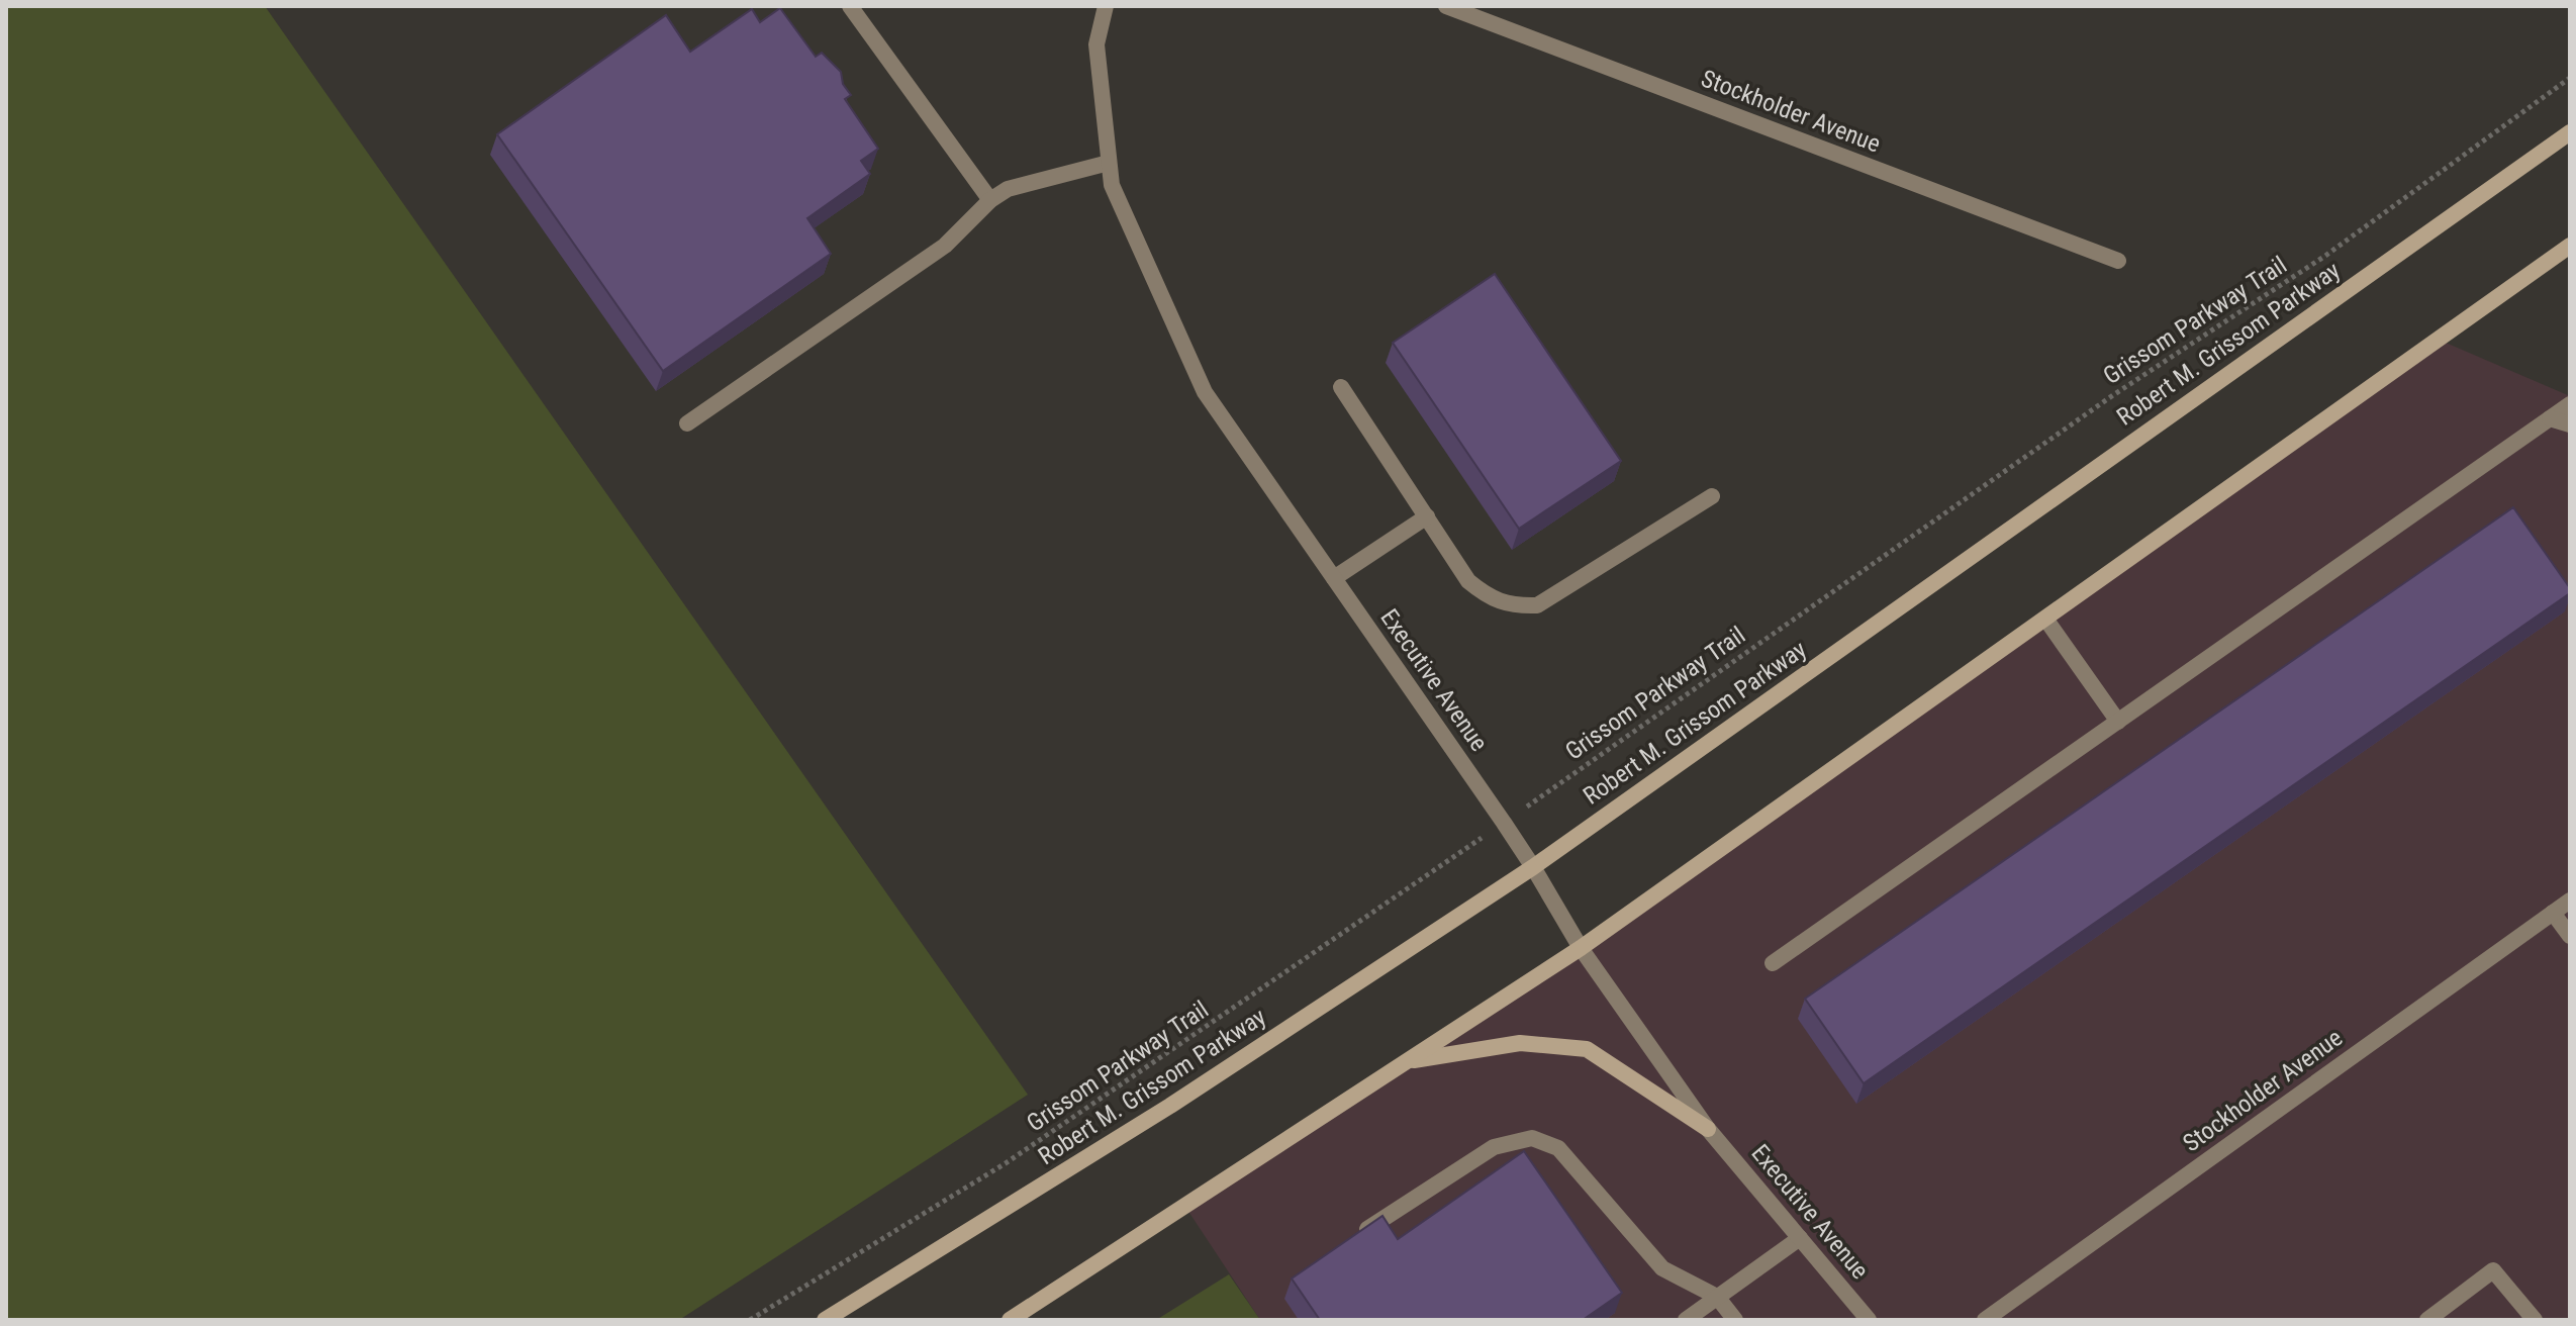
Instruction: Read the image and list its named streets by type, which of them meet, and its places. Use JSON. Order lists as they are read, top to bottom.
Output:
{
  "streets": {
    "main road": ["Robert M. Grissom Parkway"],
    "street": ["Stockholder Avenue", "Executive Avenue"],
    "path": ["Grissom Parkway Trail"]
  },
  "crossings": [
    ["Grissom Parkway Trail", "Executive Avenue"],
    ["Robert M. Grissom Parkway", "Executive Avenue"]
  ]
}
